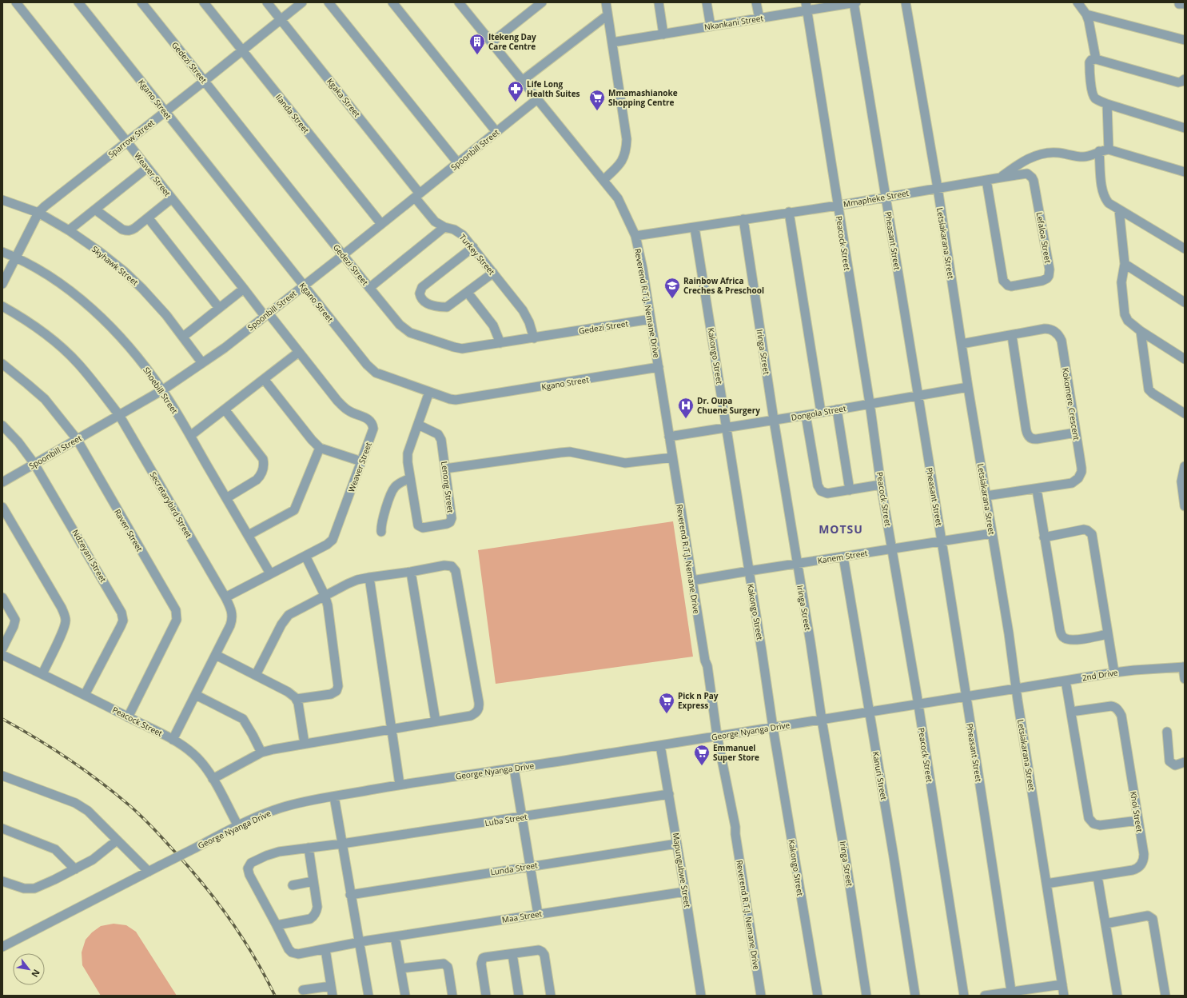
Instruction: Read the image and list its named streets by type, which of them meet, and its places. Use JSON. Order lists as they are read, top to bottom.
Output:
{
  "streets": {
    "street": [
      "Nkankani Street",
      "Gedezi Street",
      "Kgaka Street",
      "Kgano Street",
      "Ilanda Street",
      "Sparrow Street",
      "Spoonbill Street",
      "Weaver Street",
      "Mmapheke Street",
      "Lefaloa Street",
      "Pheasant Street",
      "Peacock Street",
      "Letsiakarana Street",
      "Turkey Street",
      "Skyhawk Street",
      "Reverend R.T.J. Nemane Drive",
      "Iringa Street",
      "Kakongo Street",
      "Shoebill Street",
      "Kokomere Crescent",
      "Dongola Street",
      "Lenong Street",
      "Secretarybird Street",
      "Raven Street",
      "Ndzeyani Street",
      "Kanem Street",
      "2nd Drive",
      "George Nyanga Drive",
      "Kanuri Street",
      "Khoi Street",
      "Luba Street",
      "Lunda Street",
      "Mapungubwe Street",
      "Maa Street"
    ]
  },
  "crossings": [
    ["Nkankani Street", "Pheasant Street"],
    ["Nkankani Street", "Peacock Street"],
    ["Gedezi Street", "Sparrow Street"],
    ["Gedezi Street", "Spoonbill Street"],
    ["Gedezi Street", "Turkey Street"],
    ["Gedezi Street", "Reverend R.T.J. Nemane Drive"],
    ["Kgaka Street", "Sparrow Street"],
    ["Kgaka Street", "Spoonbill Street"],
    ["Kgaka Street", "Turkey Street"],
    ["Kgano Street", "Sparrow Street"],
    ["Kgano Street", "Spoonbill Street"],
    ["Kgano Street", "Reverend R.T.J. Nemane Drive"],
    ["Kgano Street", "Lenong Street"],
    ["Ilanda Street", "Sparrow Street"],
    ["Ilanda Street", "Spoonbill Street"],
    ["Sparrow Street", "Weaver Street"],
    ["Sparrow Street", "Skyhawk Street"],
    ["Sparrow Street", "Shoebill Street"],
    ["Spoonbill Street", "Weaver Street"],
    ["Spoonbill Street", "Skyhawk Street"],
    ["Spoonbill Street", "Reverend R.T.J. Nemane Drive"],
    ["Spoonbill Street", "Shoebill Street"],
    ["Spoonbill Street", "Secretarybird Street"],
    ["Spoonbill Street", "Raven Street"],
    ["Spoonbill Street", "Ndzeyani Street"],
    ["Weaver Street", "Shoebill Street"],
    ["Weaver Street", "Secretarybird Street"],
    ["Mmapheke Street", "Lefaloa Street"],
    ["Mmapheke Street", "Pheasant Street"],
    ["Mmapheke Street", "Peacock Street"],
    ["Mmapheke Street", "Letsiakarana Street"],
    ["Mmapheke Street", "Reverend R.T.J. Nemane Drive"],
    ["Mmapheke Street", "Iringa Street"],
    ["Mmapheke Street", "Kakongo Street"],
    ["Pheasant Street", "Dongola Street"],
    ["Pheasant Street", "Kanem Street"],
    ["Pheasant Street", "George Nyanga Drive"],
    ["Peacock Street", "Dongola Street"],
    ["Peacock Street", "Secretarybird Street"],
    ["Peacock Street", "Raven Street"],
    ["Peacock Street", "Ndzeyani Street"],
    ["Peacock Street", "Kanem Street"],
    ["Peacock Street", "George Nyanga Drive"],
    ["Letsiakarana Street", "Kokomere Crescent"],
    ["Letsiakarana Street", "Dongola Street"],
    ["Letsiakarana Street", "Kanem Street"],
    ["Letsiakarana Street", "2nd Drive"],
    ["Letsiakarana Street", "George Nyanga Drive"],
    ["Letsiakarana Street", "Khoi Street"],
    ["Reverend R.T.J. Nemane Drive", "Dongola Street"],
    ["Reverend R.T.J. Nemane Drive", "Kanem Street"],
    ["Reverend R.T.J. Nemane Drive", "George Nyanga Drive"],
    ["Iringa Street", "Dongola Street"],
    ["Iringa Street", "Kanem Street"],
    ["Iringa Street", "George Nyanga Drive"],
    ["Kakongo Street", "Dongola Street"],
    ["Kakongo Street", "Kanem Street"],
    ["Kakongo Street", "George Nyanga Drive"],
    ["Kanem Street", "Kanuri Street"],
    ["2nd Drive", "George Nyanga Drive"],
    ["George Nyanga Drive", "Kanuri Street"],
    ["George Nyanga Drive", "Mapungubwe Street"],
    ["Luba Street", "Mapungubwe Street"],
    ["Luba Street", "Maa Street"],
    ["Lunda Street", "Mapungubwe Street"],
    ["Mapungubwe Street", "Maa Street"]
  ],
  "districts": ["MOTSU"],
  "places": {
    "building": ["Itekeng Day Care Centre"],
    "pharmacy": ["Life Long Health Suites"],
    "supermarket": ["Mmamashianoke Shopping Centre", "Pick n Pay Express", "Emmanuel Super Store"],
    "school or university": ["Rainbow Africa Creches & Preschool"],
    "hospital": ["Dr. Oupa Chuene Surgery"]
  },
  "north": "bottom right"
}
